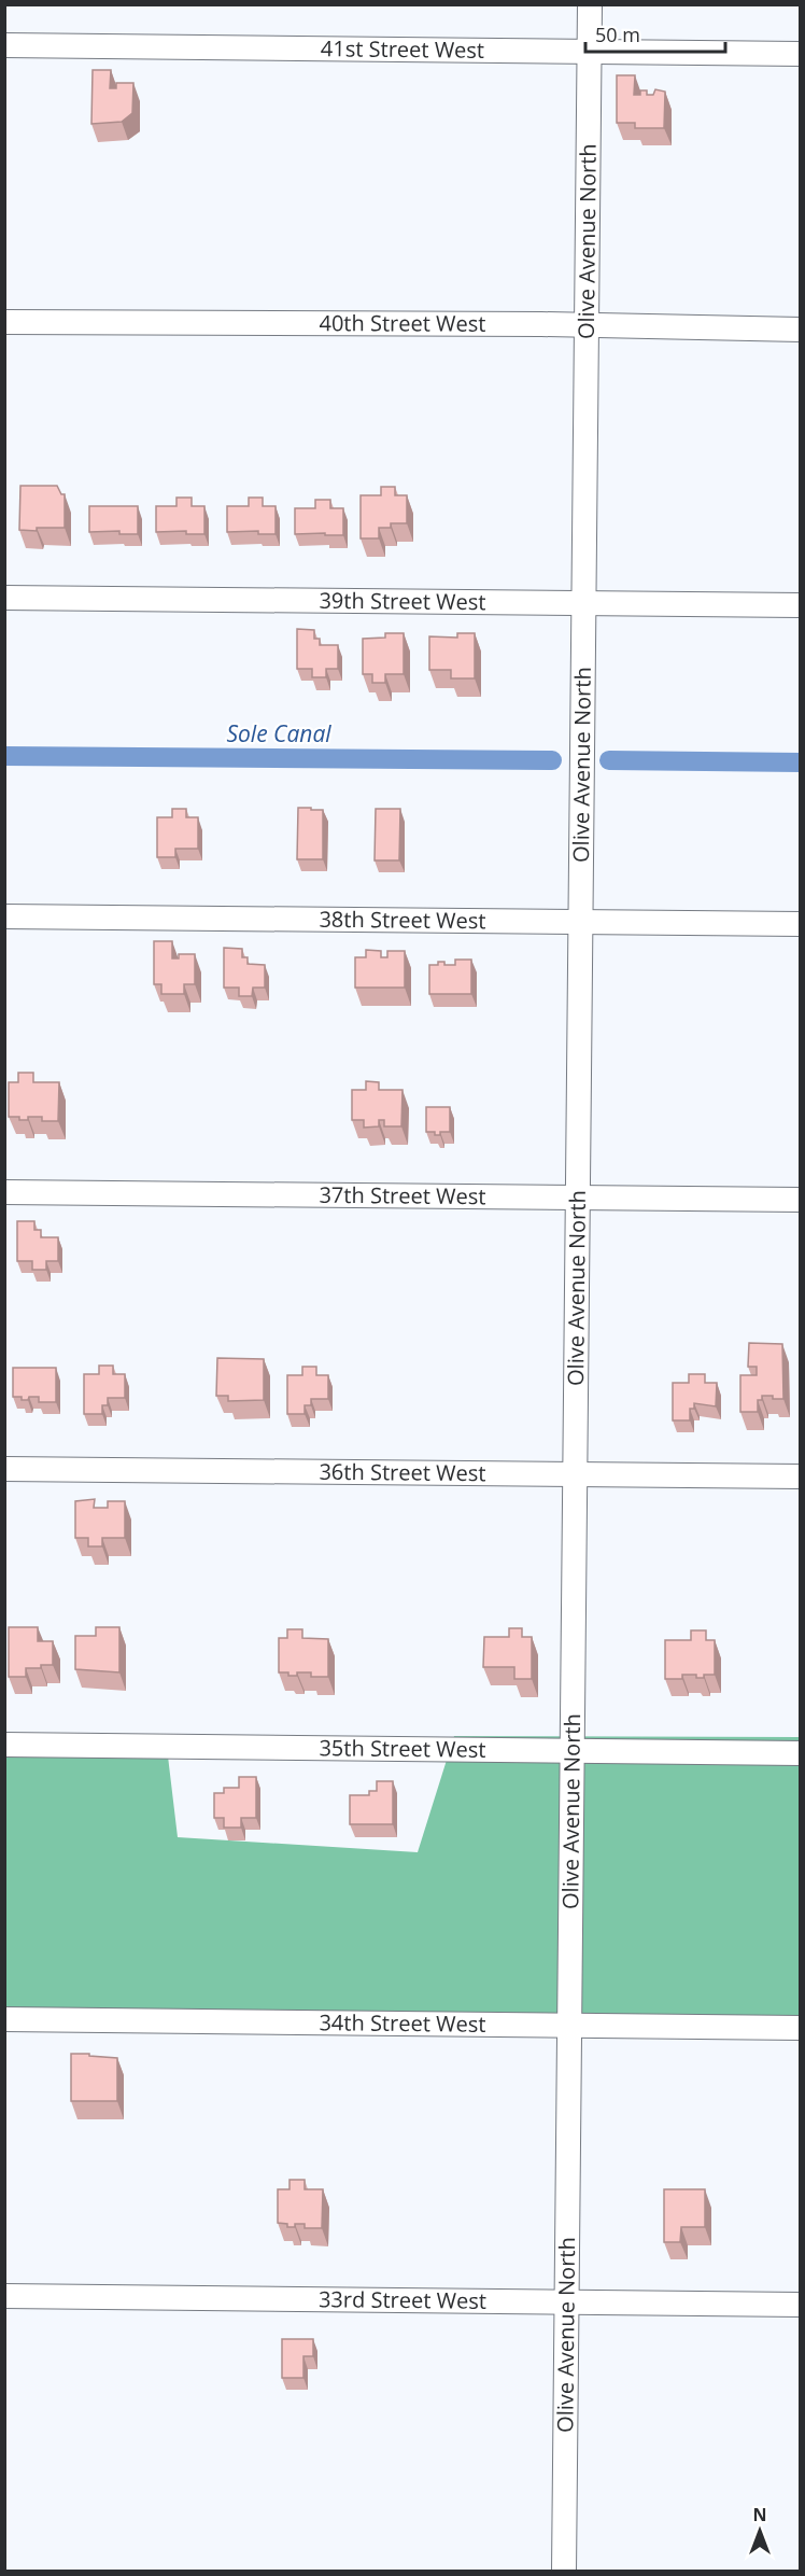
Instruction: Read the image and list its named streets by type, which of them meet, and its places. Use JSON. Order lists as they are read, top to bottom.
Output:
{
  "streets": {
    "street": [
      "41st Street West",
      "Olive Avenue North",
      "40th Street West",
      "39th Street West",
      "38th Street West",
      "37th Street West",
      "36th Street West",
      "35th Street West",
      "34th Street West",
      "33rd Street West"
    ]
  },
  "crossings": [
    ["41st Street West", "Olive Avenue North"],
    ["Olive Avenue North", "40th Street West"],
    ["Olive Avenue North", "39th Street West"],
    ["Olive Avenue North", "38th Street West"],
    ["Olive Avenue North", "37th Street West"],
    ["Olive Avenue North", "36th Street West"],
    ["Olive Avenue North", "35th Street West"],
    ["Olive Avenue North", "34th Street West"],
    ["Olive Avenue North", "33rd Street West"]
  ],
  "water": ["Sole Canal"],
  "scale_bar": "50 m",
  "north": "top"
}
